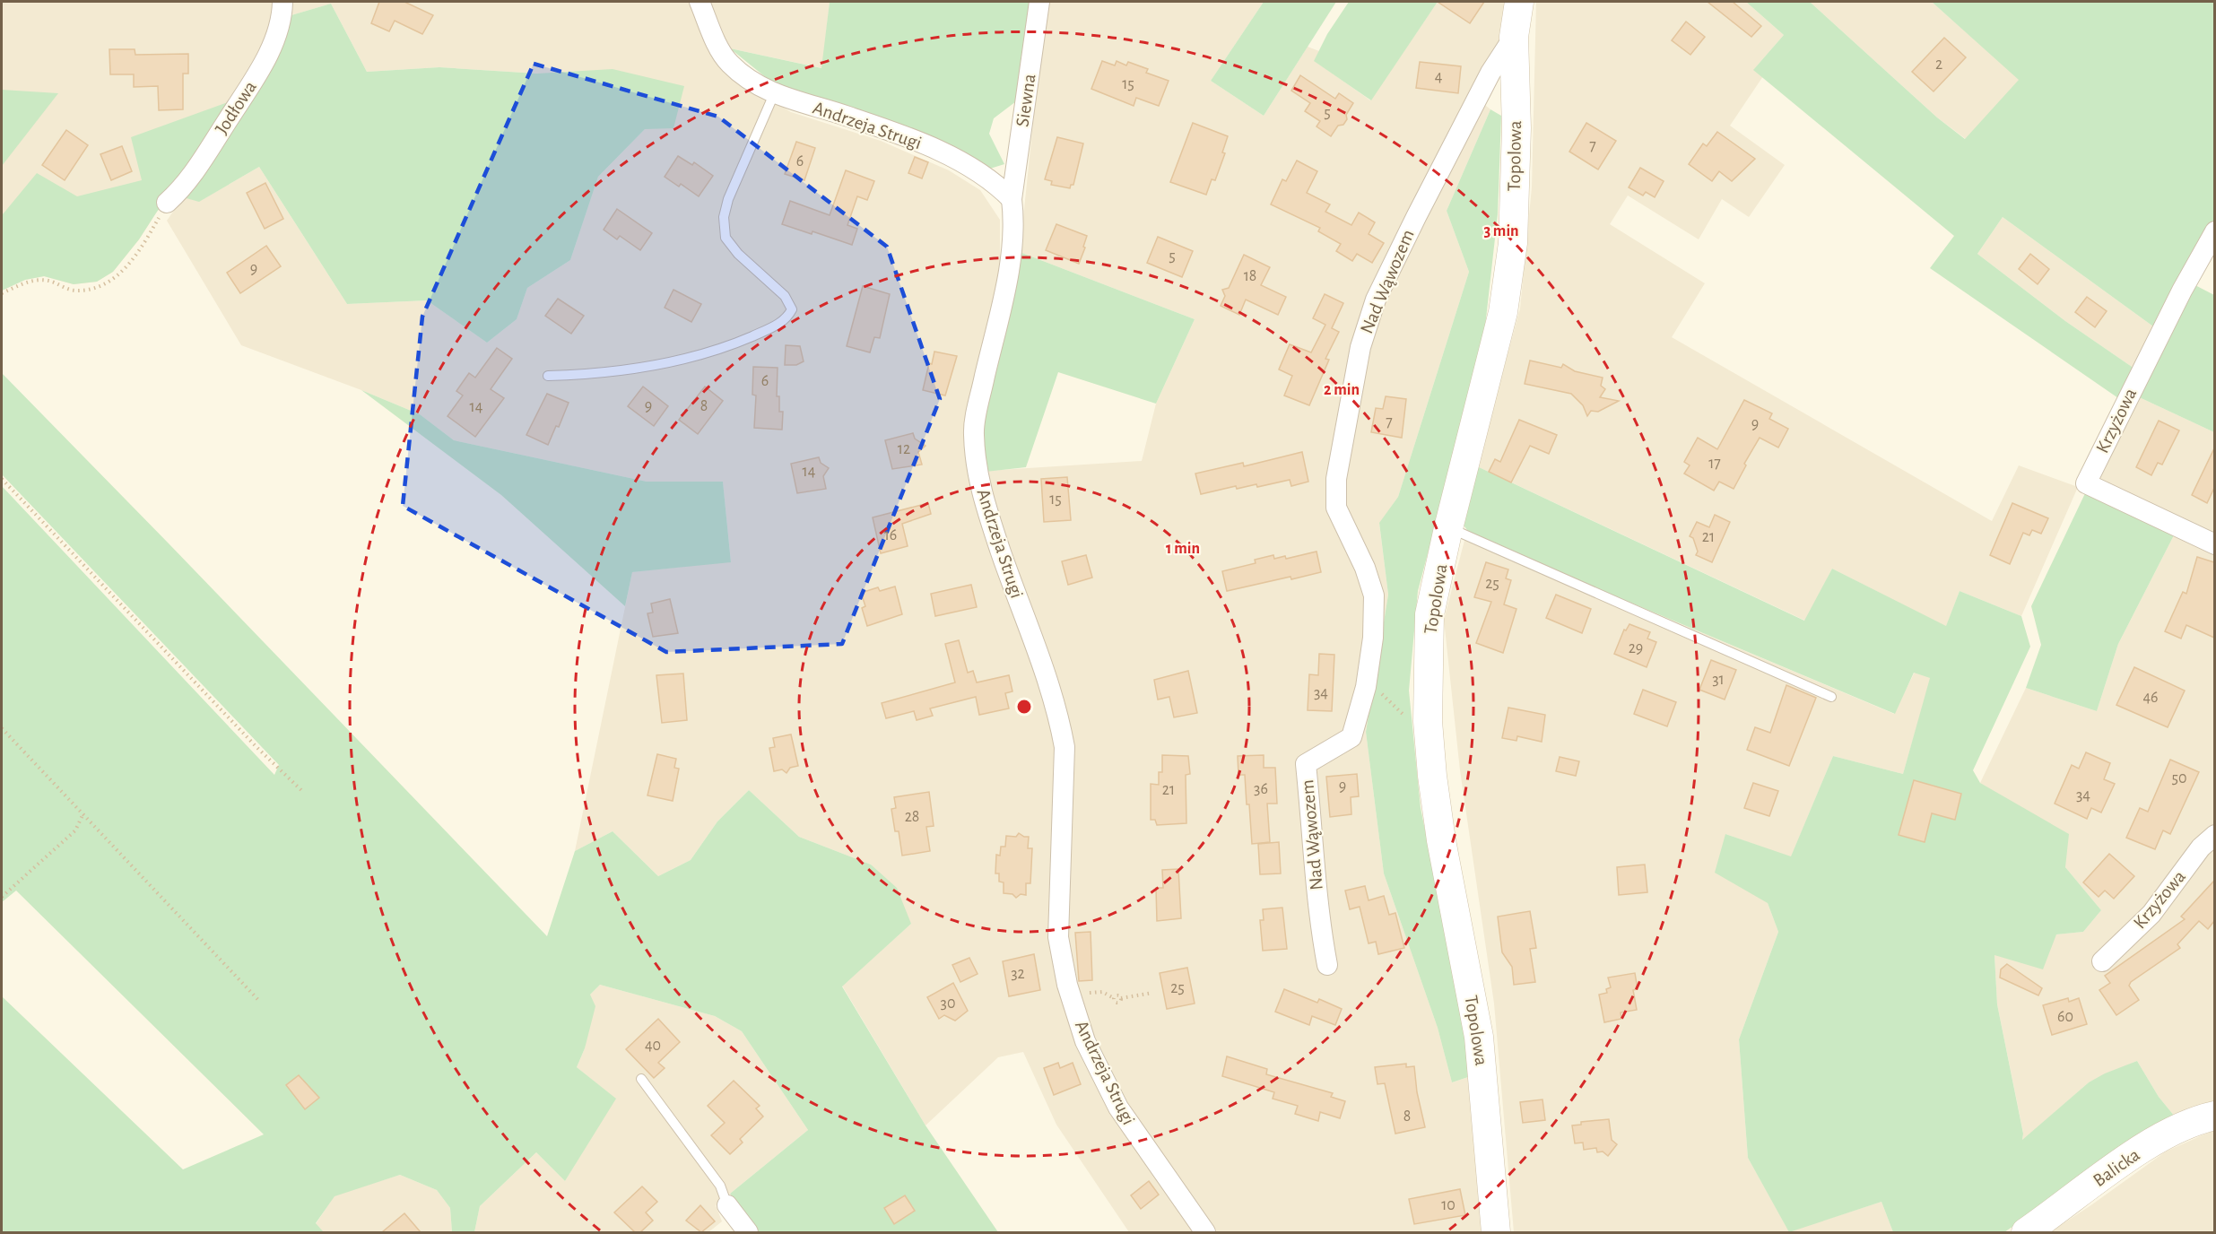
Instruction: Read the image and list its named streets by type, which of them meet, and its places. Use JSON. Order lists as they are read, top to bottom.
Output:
{
  "streets": {
    "street": [
      "Siewna",
      "Jodłowa",
      "Andrzeja Strugi",
      "Topolowa",
      "Nad Wąwozem",
      "Krzyżowa",
      "Balicka"
    ]
  },
  "crossings": [
    ["Siewna", "Andrzeja Strugi"],
    ["Topolowa", "Nad Wąwozem"]
  ],
  "house_numbers": [
    "2",
    "4",
    "15",
    "5",
    "7",
    "6",
    "5",
    "9",
    "18",
    "6",
    "9",
    "8",
    "14",
    "7",
    "9",
    "12",
    "17",
    "14",
    "15",
    "16",
    "21",
    "25",
    "29",
    "31",
    "34",
    "46",
    "50",
    "9",
    "36",
    "21",
    "34",
    "28",
    "32",
    "25",
    "30",
    "60",
    "40",
    "8",
    "10"
  ],
  "rings": ["3 min", "2 min", "1 min"]
}
